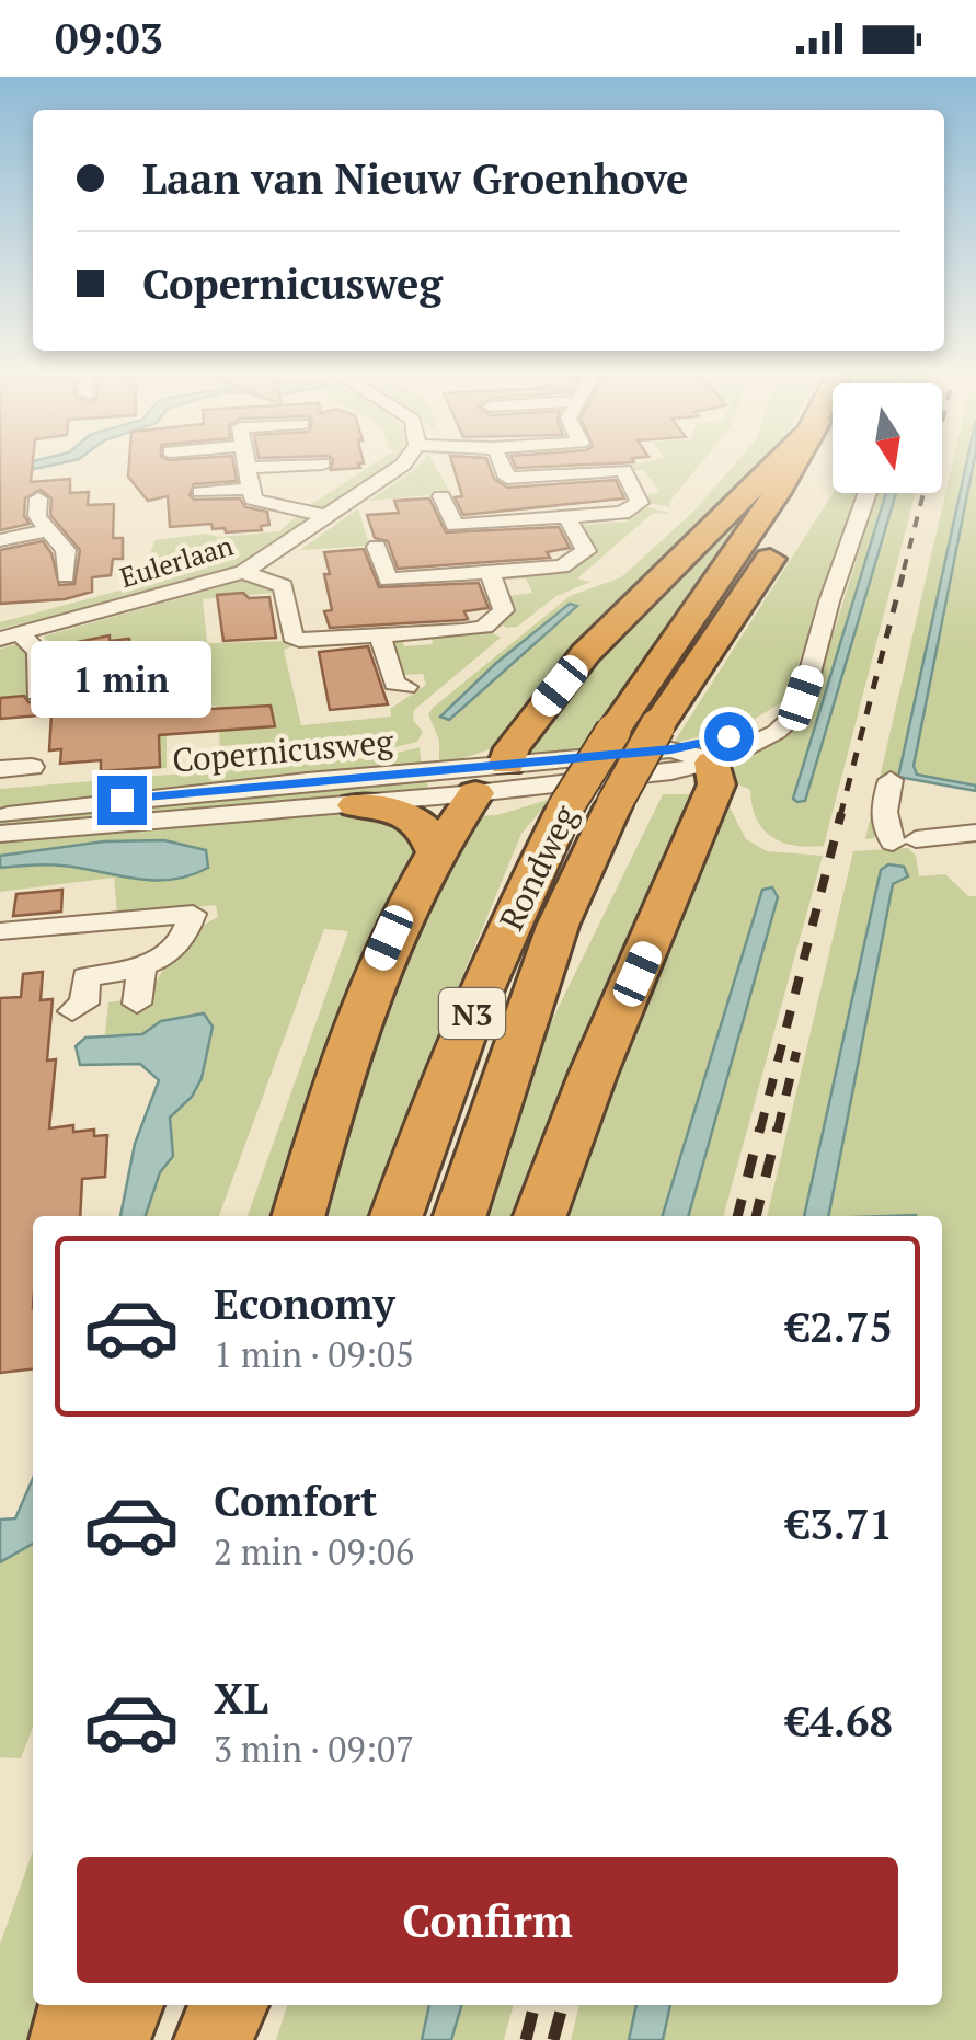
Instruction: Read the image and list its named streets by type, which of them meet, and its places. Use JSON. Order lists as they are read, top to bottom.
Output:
{
  "streets": {
    "highway": ["Rondweg", "N3"],
    "street": ["Eulerlaan", "Copernicusweg"]
  },
  "crossings": [
    ["Copernicusweg", "Rondweg"],
    ["Copernicusweg", "N3"],
    ["Rondweg", "N3"]
  ],
  "north": "bottom",
  "page": {
    "status": "09:03",
    "banner": ["Laan van Nieuw Groenhove", "Copernicusweg"],
    "bubble": "1 min",
    "list": [
      {
        "name": "Economy",
        "note": "1 min · 09:05",
        "value": "€2.75"
      },
      {
        "name": "Comfort",
        "note": "2 min · 09:06",
        "value": "€3.71"
      },
      {
        "name": "XL",
        "note": "3 min · 09:07",
        "value": "€4.68"
      }
    ],
    "buttons": "Confirm"
  }
}
